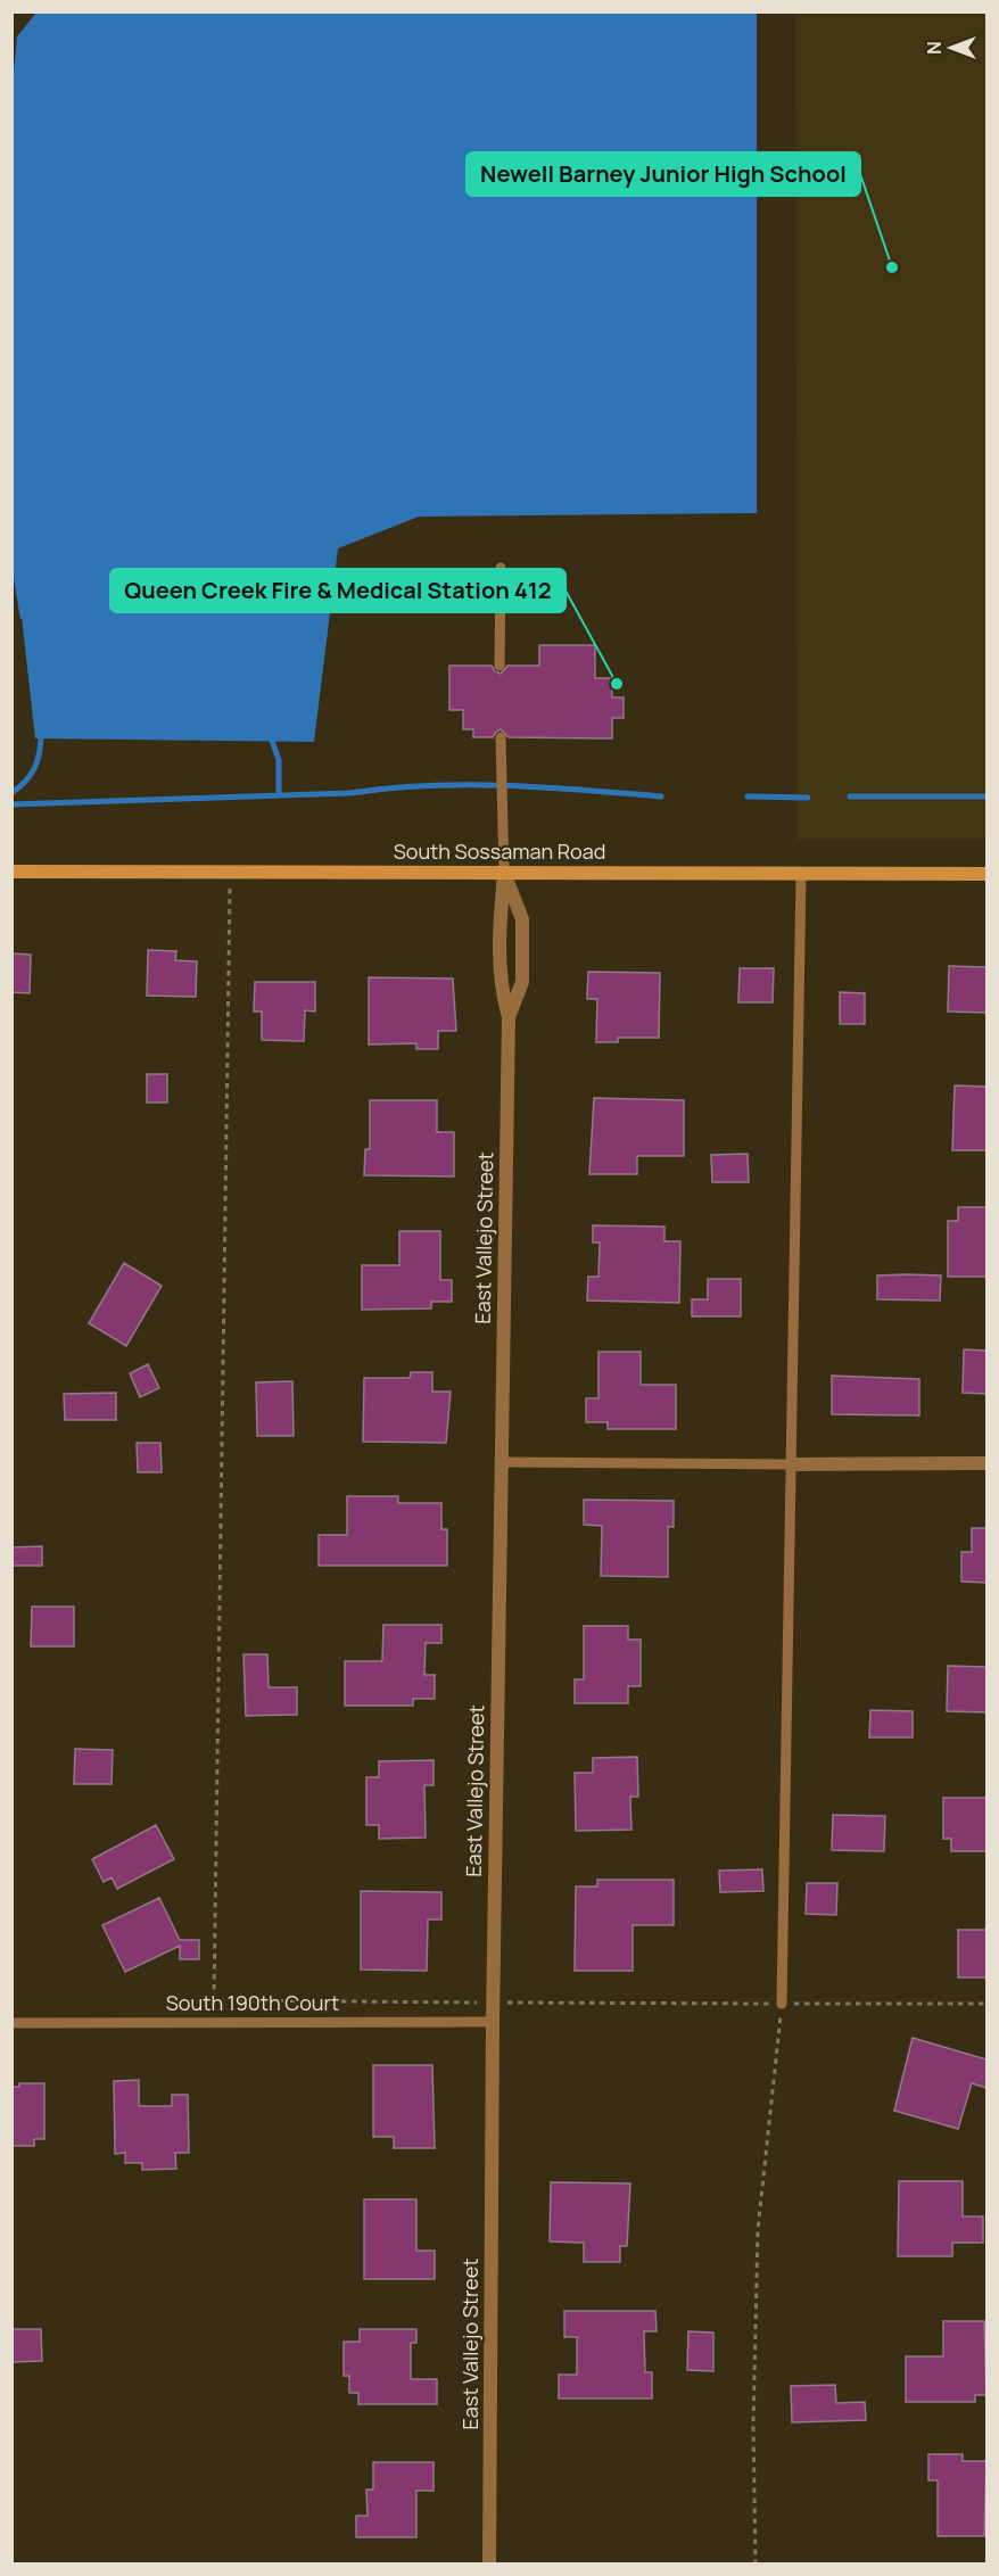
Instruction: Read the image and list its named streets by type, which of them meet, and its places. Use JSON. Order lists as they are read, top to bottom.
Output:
{
  "streets": {
    "main road": ["South Sossaman Road"],
    "street": ["East Vallejo Street"],
    "lane": ["South 190th Court"]
  },
  "crossings": [
    ["South Sossaman Road", "East Vallejo Street"],
    ["East Vallejo Street", "South 190th Court"]
  ],
  "places": ["Newell Barney Junior High School", "Queen Creek Fire & Medical Station 412"],
  "north": "left"
}
